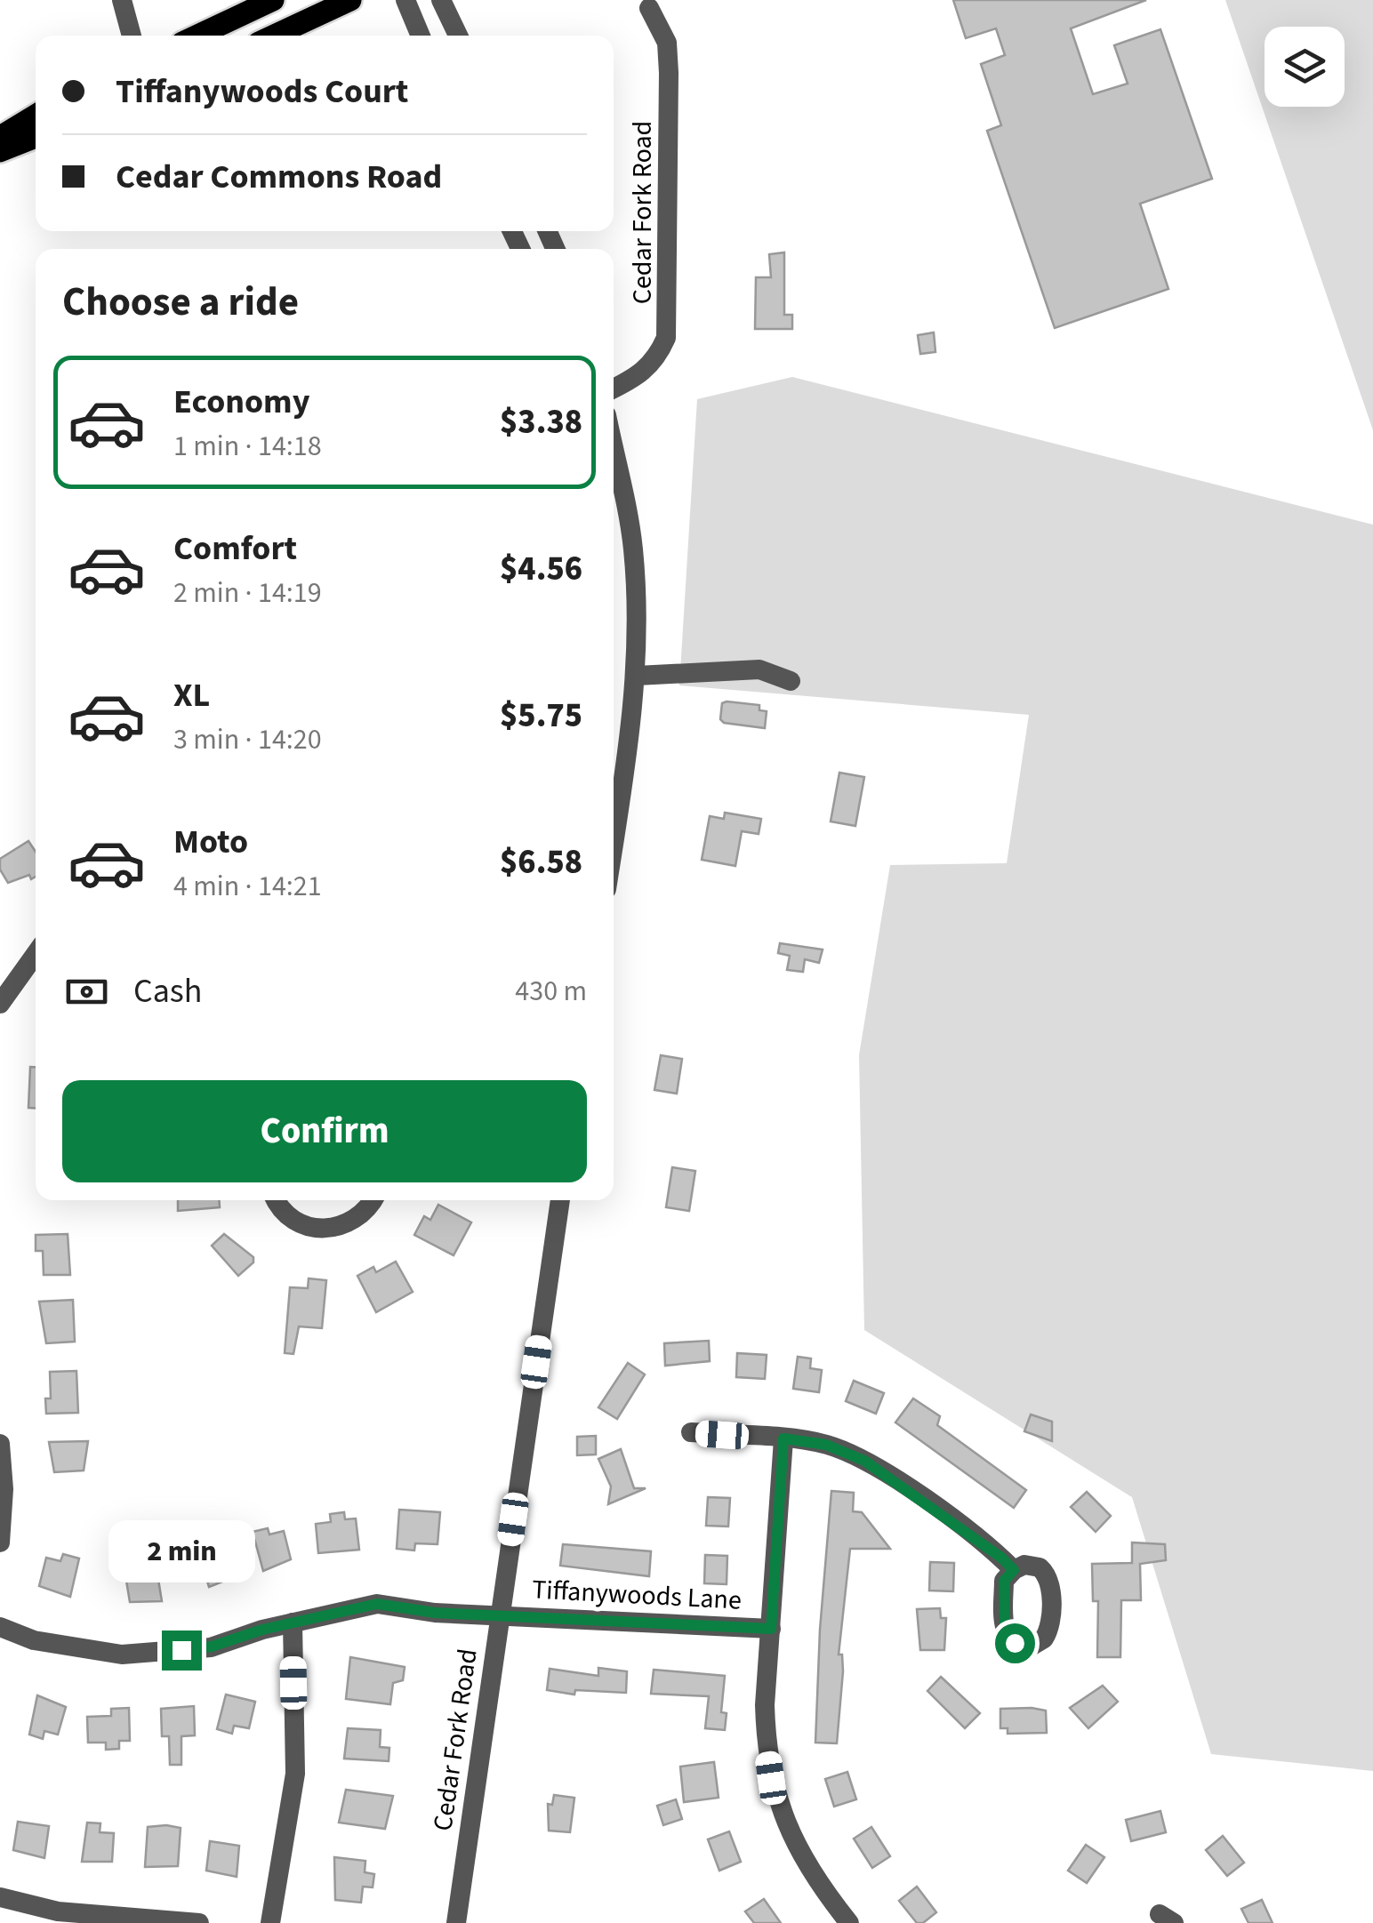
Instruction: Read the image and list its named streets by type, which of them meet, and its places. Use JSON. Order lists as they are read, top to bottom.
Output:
{
  "streets": {
    "street": ["Cedar Fork Road", "Tiffanywoods Lane"]
  },
  "crossings": [
    ["Cedar Fork Road", "Tiffanywoods Lane"]
  ],
  "page": {
    "banner": ["Tiffanywoods Court", "Cedar Commons Road"],
    "heading": "Choose a ride",
    "list": [
      {
        "name": "Economy",
        "note": "1 min · 14:18",
        "value": "$3.38"
      },
      {
        "name": "Comfort",
        "note": "2 min · 14:19",
        "value": "$4.56"
      },
      {
        "name": "XL",
        "note": "3 min · 14:20",
        "value": "$5.75"
      },
      {
        "name": "Moto",
        "note": "4 min · 14:21",
        "value": "$6.58"
      }
    ],
    "pay": ["Cash", "430 m"],
    "buttons": "Confirm",
    "bubble": "2 min"
  }
}
